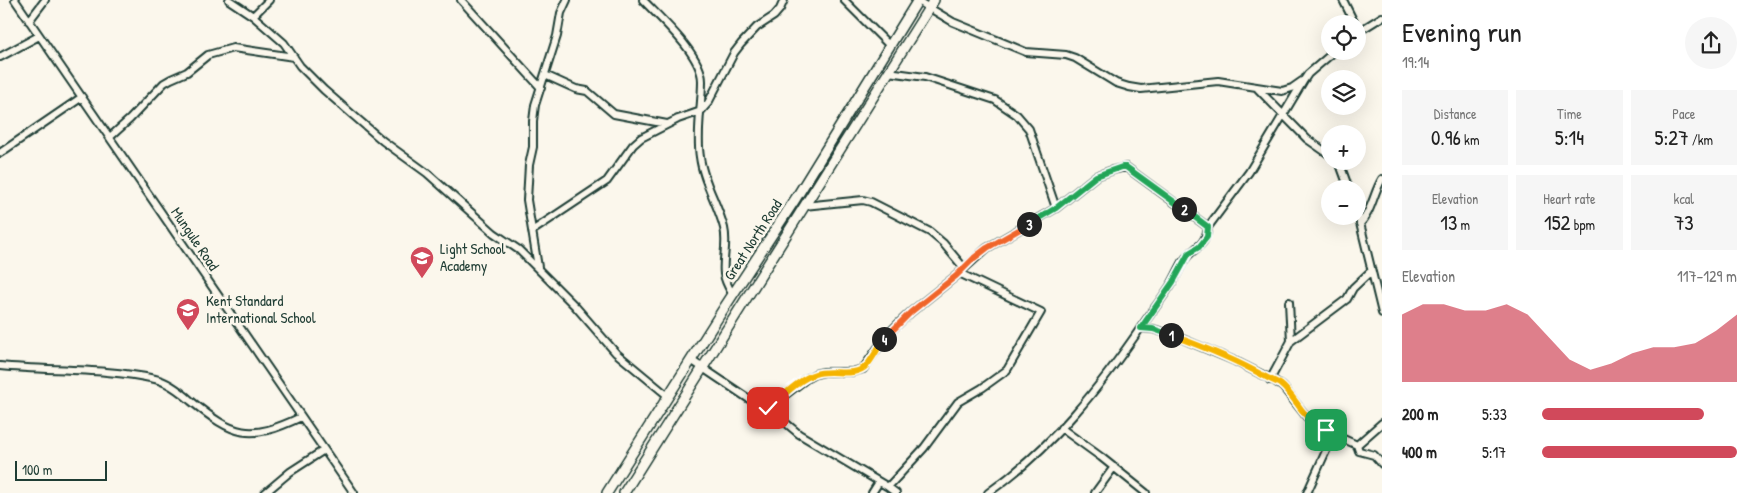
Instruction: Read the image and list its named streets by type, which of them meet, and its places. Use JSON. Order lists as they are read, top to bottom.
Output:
{
  "streets": {
    "highway": ["Great North Road"],
    "street": ["Mungule Road"]
  },
  "places": {
    "school or university": ["Light School Academy", "Kent Standard International School"]
  },
  "scale_bar": "100 m",
  "page": {
    "heading": ["Evening run", "19:14"],
    "map_buttons": ["+", "−"],
    "stats": [
      ["Distance", "0.96 km"],
      ["Time", "5:14"],
      ["Pace", "5:27 /km"],
      ["Elevation", "13 m"],
      ["Heart rate", "152 bpm"],
      ["kcal", "73"]
    ],
    "pins": [
      "2",
      "3",
      "1",
      "4"
    ],
    "chart": ["Elevation", "117–129 m"],
    "list": [
      {
        "name": "200 m",
        "note": "5:33"
      },
      {
        "name": "400 m",
        "note": "5:17"
      }
    ],
    "scale": "100 m"
  }
}
